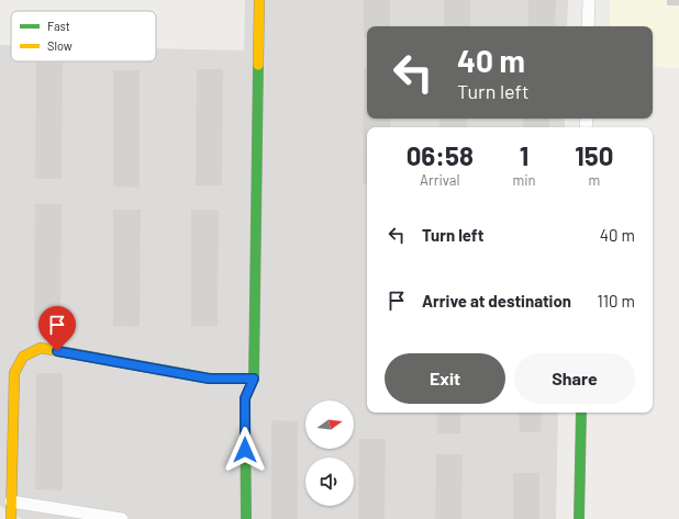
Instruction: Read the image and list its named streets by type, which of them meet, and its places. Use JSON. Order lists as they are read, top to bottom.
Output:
{
  "legend": ["Fast", "Slow"],
  "north": "right",
  "page": {
    "turn": ["40 m", "Turn left"],
    "eta": [
      "06:58",
      "Arrival",
      "1",
      "min",
      "150",
      "m"
    ],
    "list": [
      {
        "name": "Turn left",
        "value": "40 m"
      },
      {
        "name": "Arrive at destination",
        "value": "110 m"
      }
    ],
    "buttons": ["Exit", "Share"]
  }
}
